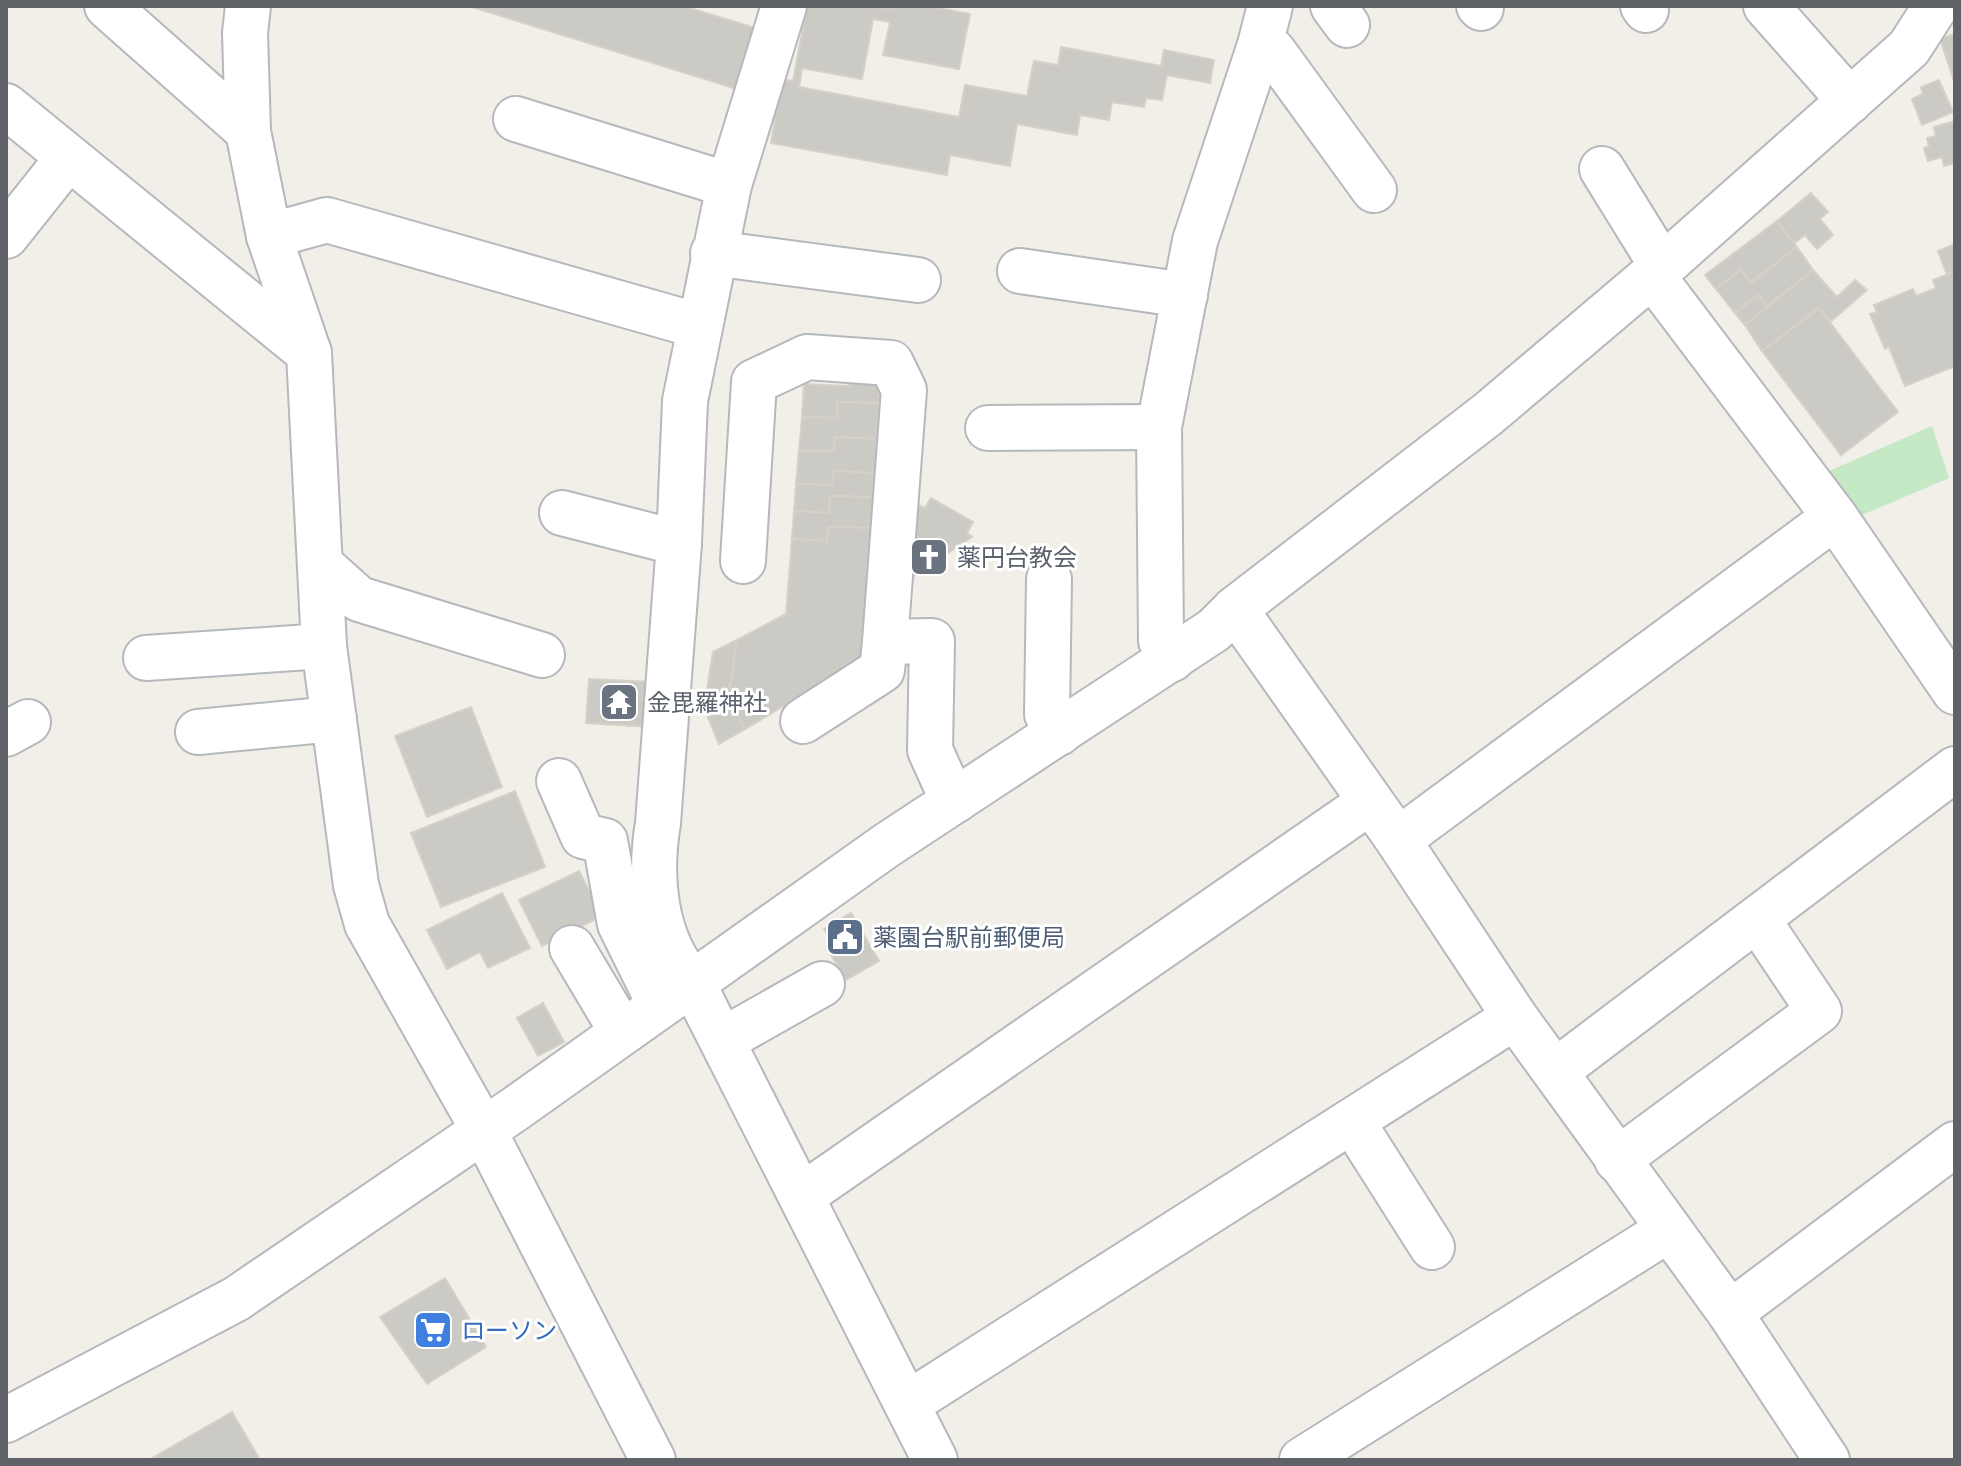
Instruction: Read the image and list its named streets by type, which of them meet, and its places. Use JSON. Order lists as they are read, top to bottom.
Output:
{
  "places": {
    "church": ["薬円台教会"],
    "temple": ["金毘羅神社"],
    "public building": ["薬園台駅前郵便局"],
    "supermarket": ["ローソン"]
  }
}
